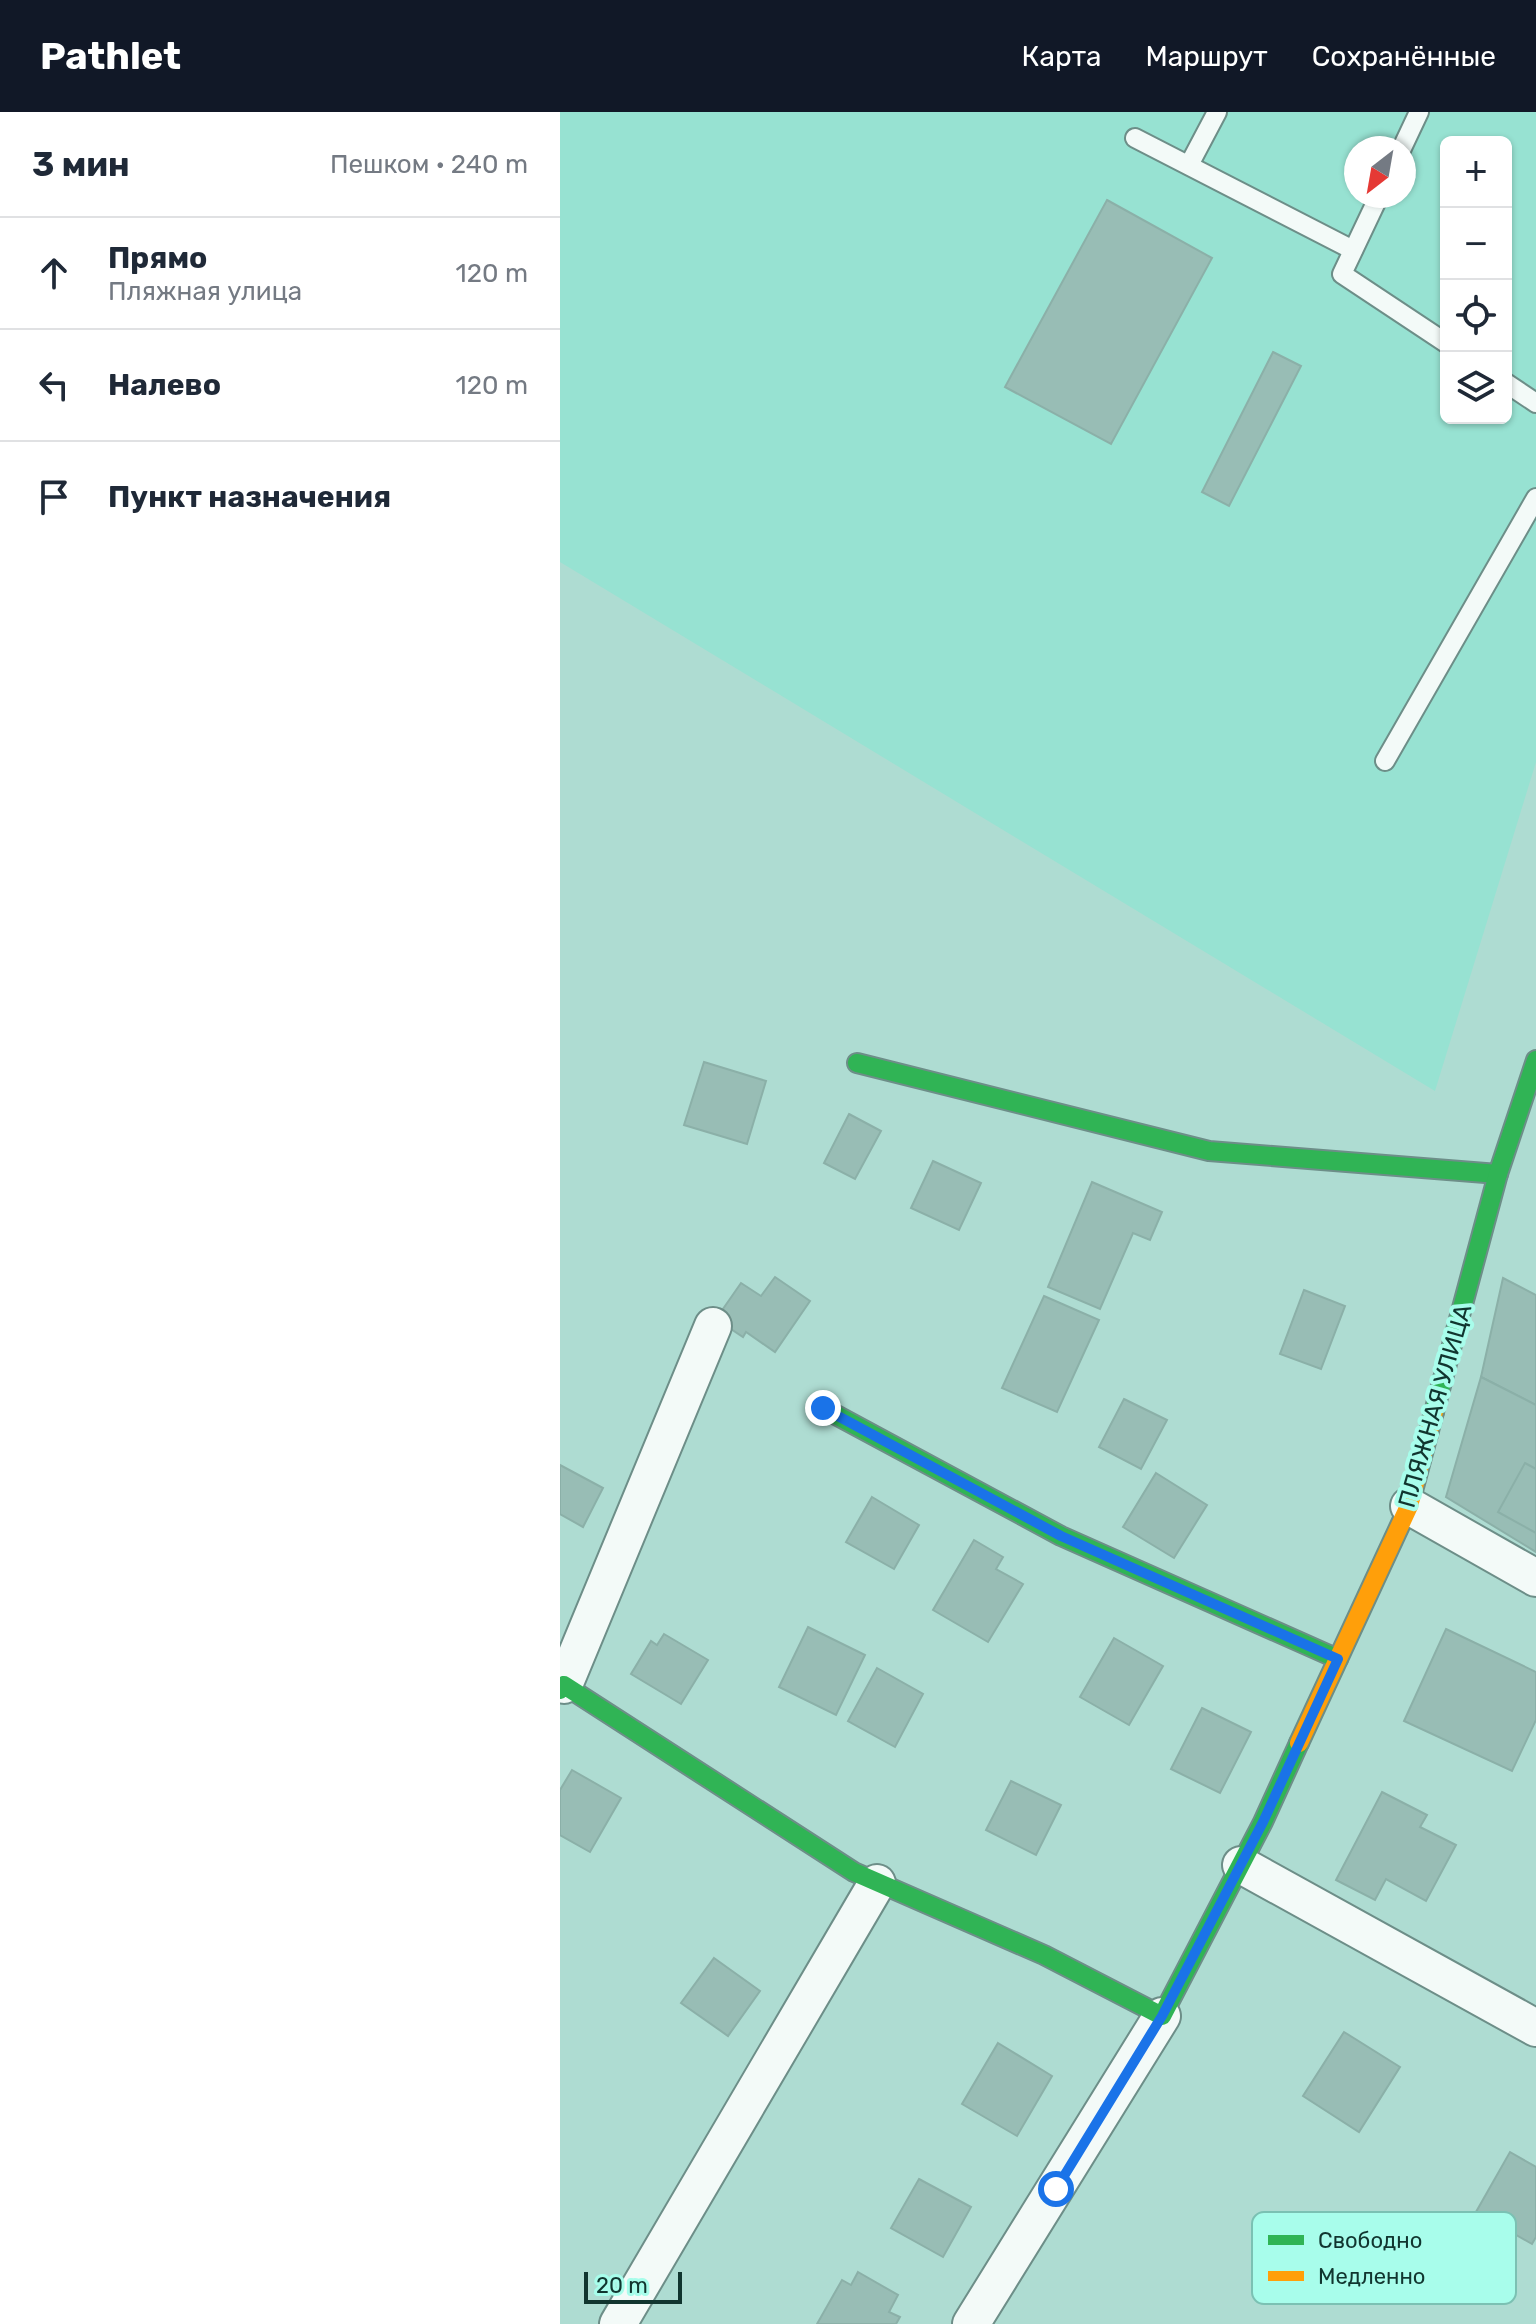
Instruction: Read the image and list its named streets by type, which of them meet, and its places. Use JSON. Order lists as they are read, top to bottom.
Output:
{
  "streets": {
    "street": ["ПЛЯЖНАЯ УЛИЦА"]
  },
  "legend": ["Свободно", "Медленно"],
  "scale_bar": "20 m",
  "north": "bottom left",
  "page": {
    "header": "Pathlet",
    "nav": ["Карта", "Маршрут", "Сохранённые"],
    "heading": ["3 мин", "Пешком · 240 m"],
    "map_buttons": ["+", "−"],
    "list": [
      ["Прямо", "Пляжная улица", "120 m"],
      ["Налево", "120 m"],
      "Пункт назначения"
    ],
    "scale": "20 m"
  }
}
